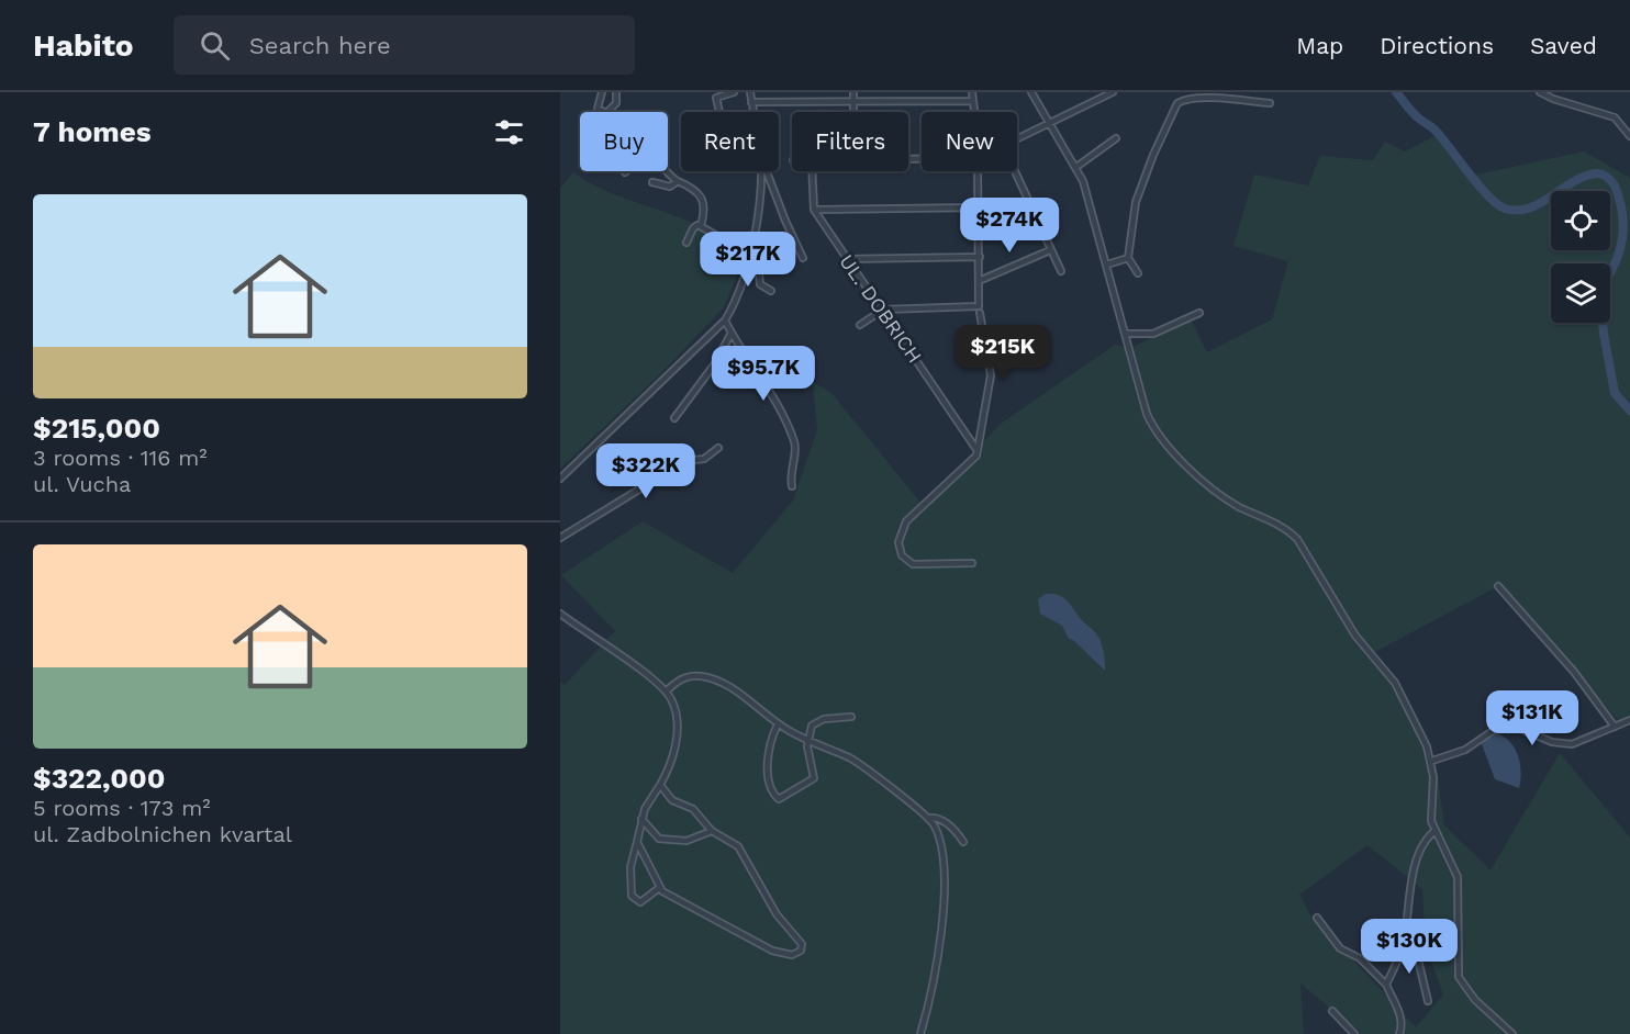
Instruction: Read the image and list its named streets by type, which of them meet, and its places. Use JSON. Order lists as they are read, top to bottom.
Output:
{
  "streets": {
    "street": ["UL. DOBRICH"]
  },
  "page": {
    "header": "Habito",
    "search": "Search here",
    "nav": ["Map", "Directions", "Saved"],
    "heading": "7 homes",
    "chip": [
      "Buy",
      "Rent",
      "Filters",
      "New"
    ],
    "list": [
      {
        "name": "$215,000",
        "note": "3 rooms · 116 m² · ul. Vucha"
      },
      {
        "name": "$322,000",
        "note": "5 rooms · 173 m² · ul. Zadbolnichen kvartal"
      }
    ],
    "price": [
      "$274K",
      "$217K",
      "$215K",
      "$95.7K",
      "$322K",
      "$131K",
      "$130K"
    ]
  }
}
